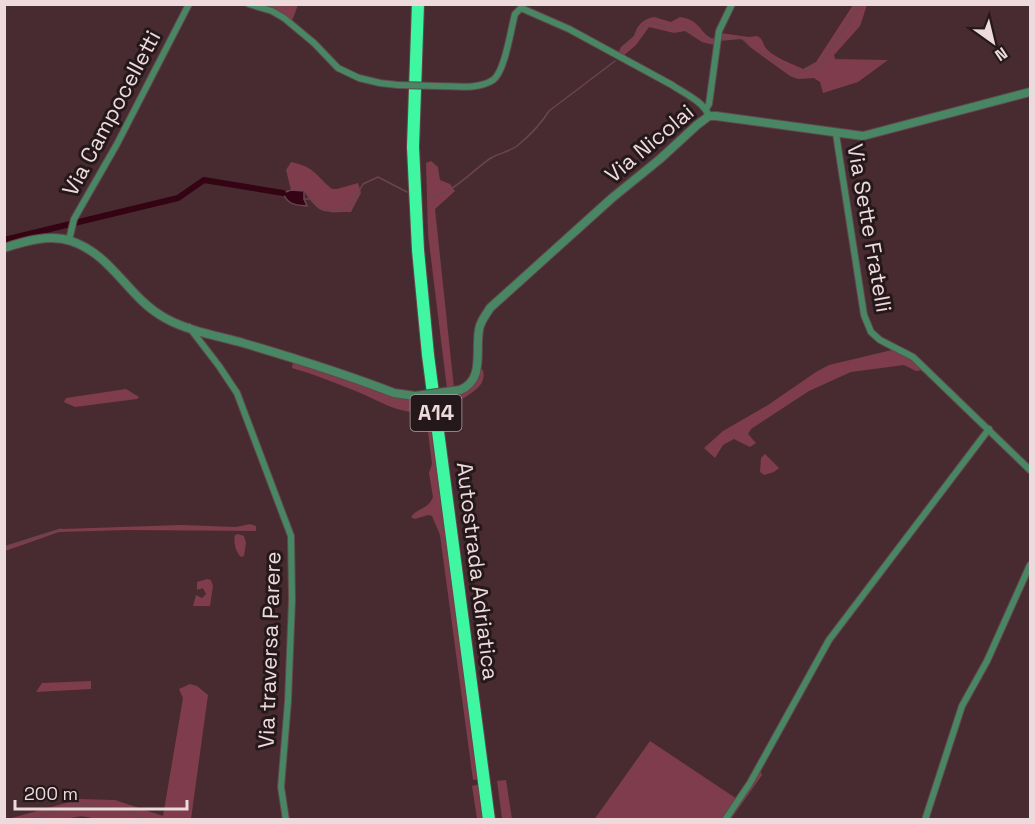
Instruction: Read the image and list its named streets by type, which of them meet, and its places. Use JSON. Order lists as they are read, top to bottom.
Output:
{
  "streets": {
    "highway": ["A14", "Autostrada Adriatica"],
    "street": [
      "Via Campocelletti",
      "Via Nicolai",
      "Via Sette Fratelli",
      "Via traversa Parere"
    ]
  },
  "crossings": [
    ["Via Nicolai", "Via Sette Fratelli"],
    ["Via Nicolai", "Via traversa Parere"]
  ],
  "scale_bar": "200 m",
  "north": "bottom right"
}
